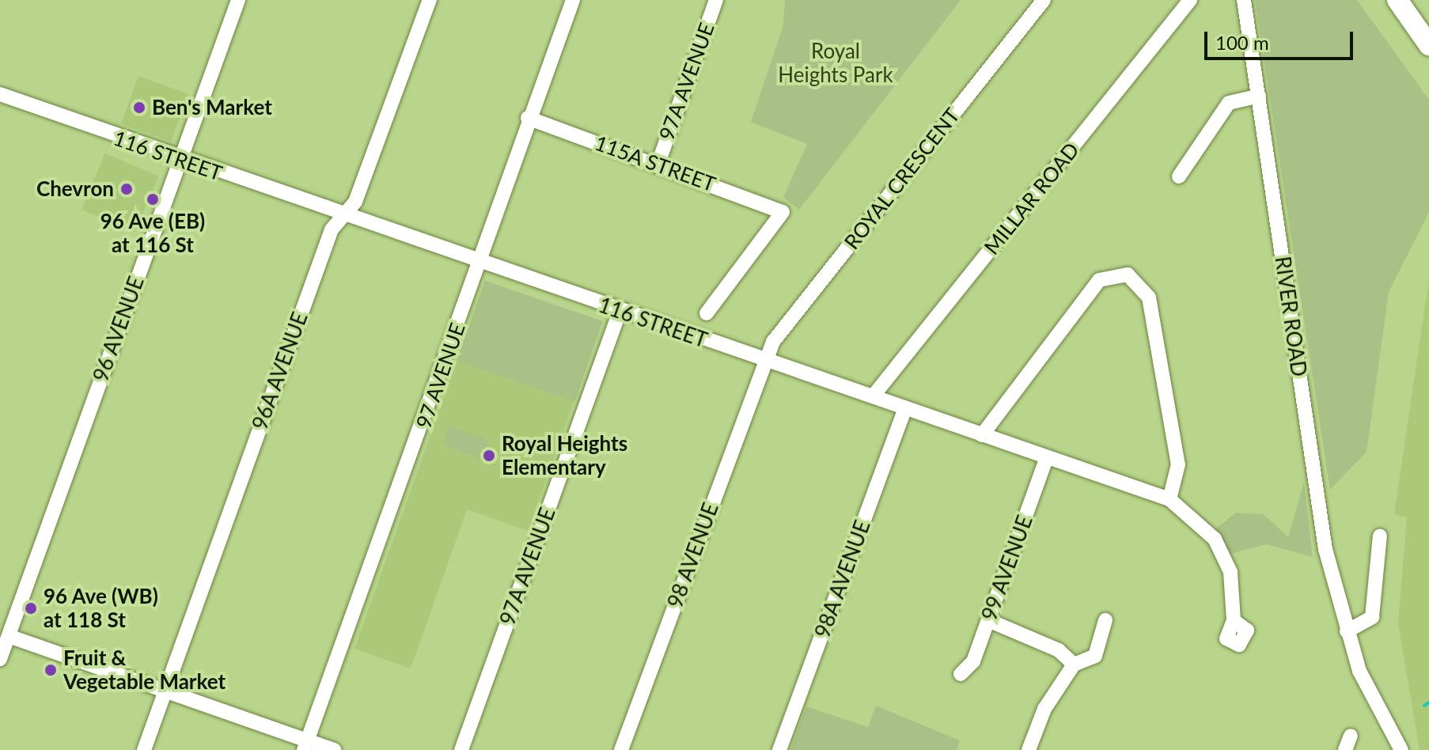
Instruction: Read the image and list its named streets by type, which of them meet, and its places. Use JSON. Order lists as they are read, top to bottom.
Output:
{
  "streets": {
    "street": [
      "97A AVENUE",
      "116 STREET",
      "115A STREET",
      "ROYAL CRESCENT",
      "MILLAR ROAD",
      "RIVER ROAD",
      "96 AVENUE",
      "96A AVENUE",
      "97 AVENUE",
      "98 AVENUE",
      "99 AVENUE",
      "98A AVENUE"
    ]
  },
  "crossings": [
    ["97A AVENUE", "116 STREET"],
    ["97A AVENUE", "115A STREET"],
    ["116 STREET", "ROYAL CRESCENT"],
    ["116 STREET", "MILLAR ROAD"],
    ["116 STREET", "96 AVENUE"],
    ["116 STREET", "96A AVENUE"],
    ["116 STREET", "97 AVENUE"],
    ["116 STREET", "98 AVENUE"],
    ["116 STREET", "99 AVENUE"],
    ["116 STREET", "98A AVENUE"],
    ["115A STREET", "97 AVENUE"],
    ["ROYAL CRESCENT", "98 AVENUE"]
  ],
  "parks": ["Royal Heights Park"],
  "places": [
    "Ben's Market",
    "Chevron",
    "96 Ave (EB) at 116 St",
    "Royal Heights Elementary",
    "96 Ave (WB) at 118 St",
    "Fruit & Vegetable Market"
  ],
  "scale_bar": "100 m"
}
